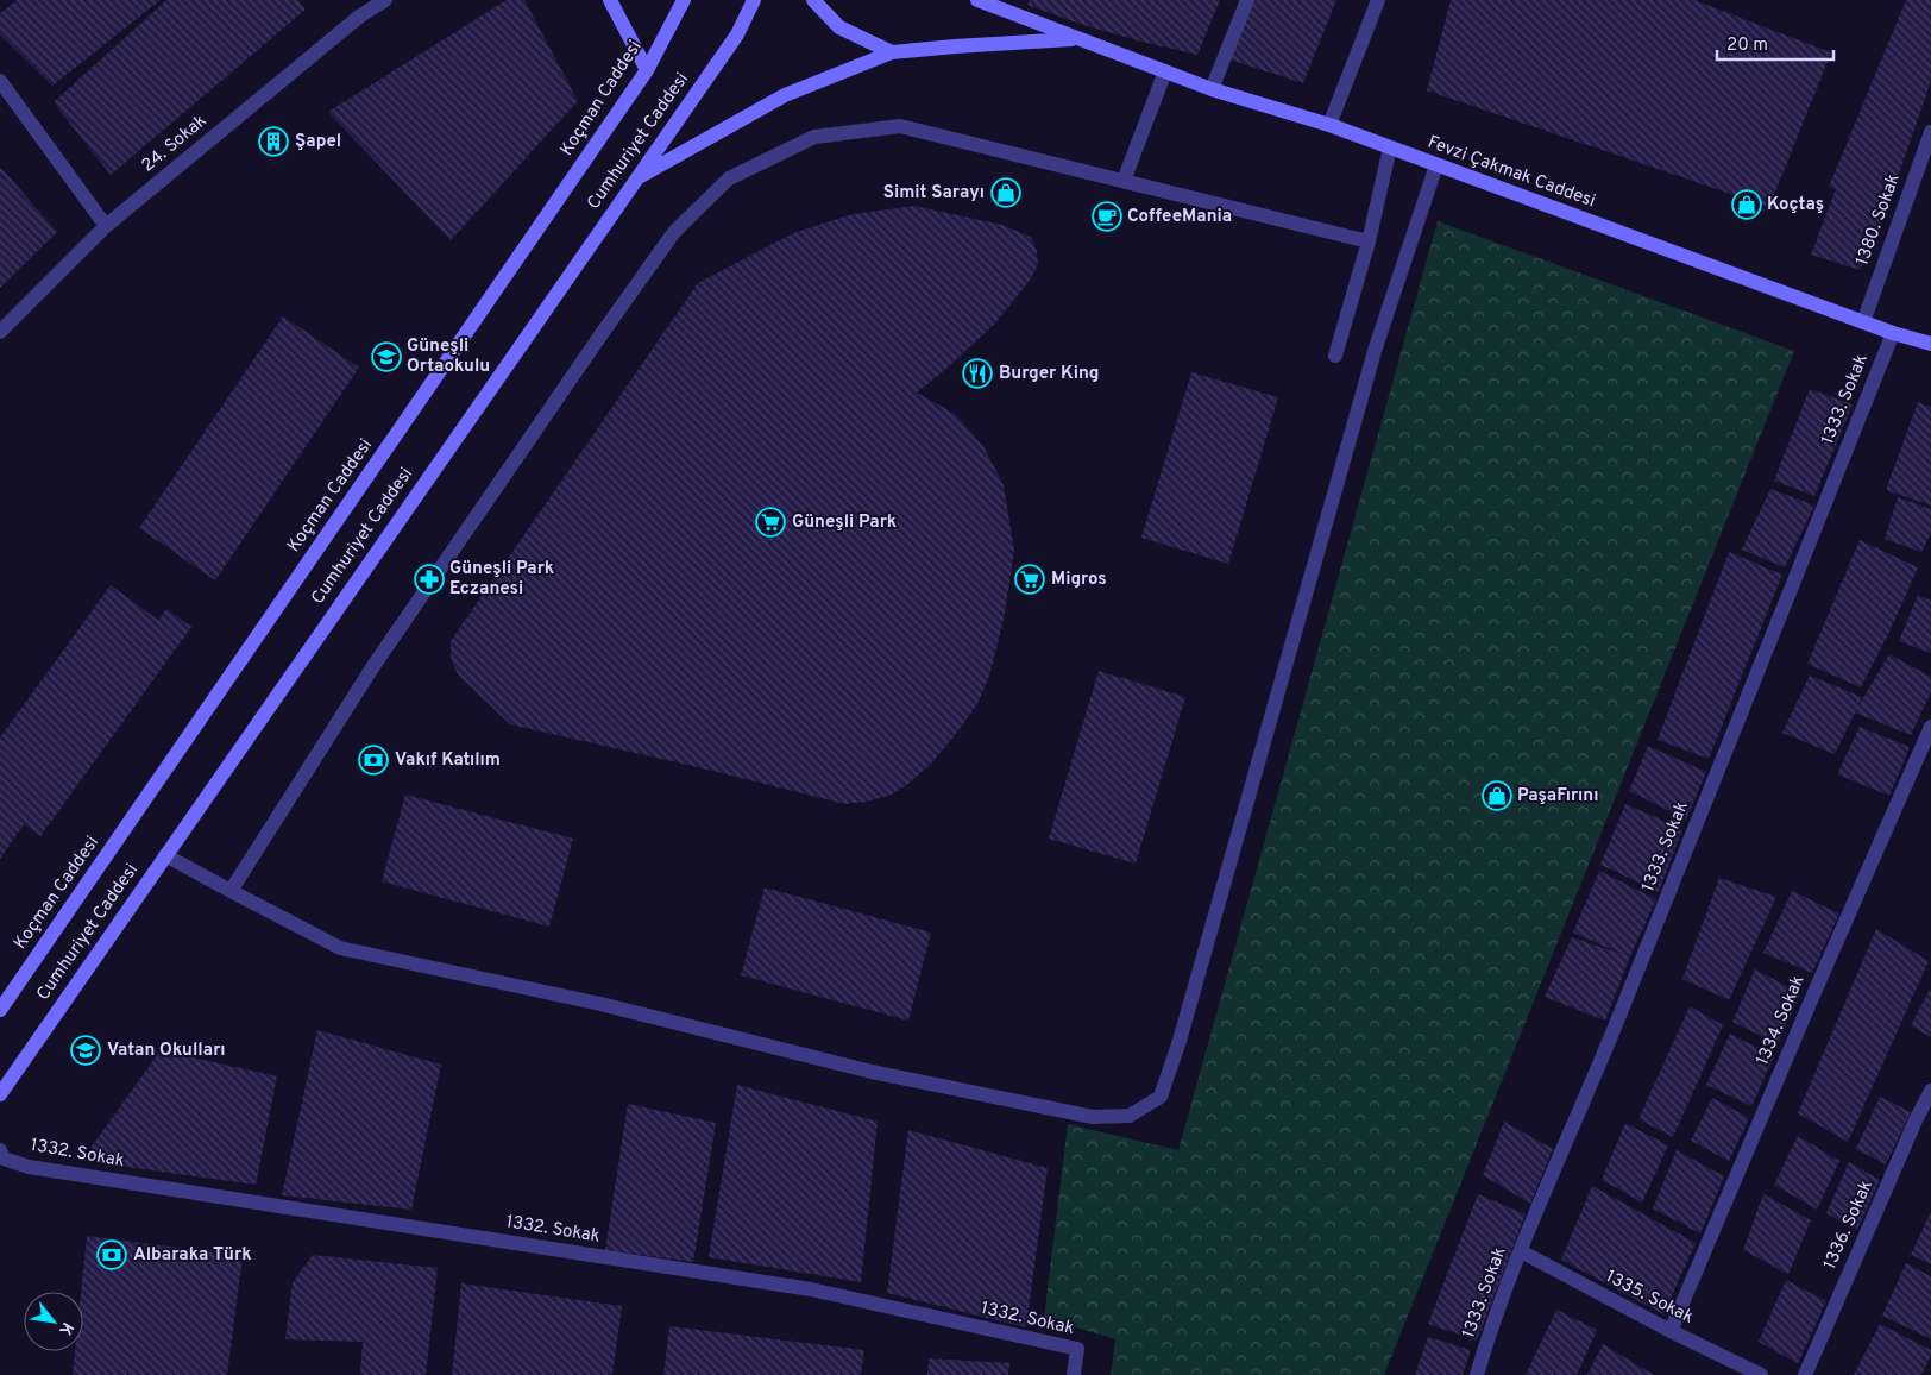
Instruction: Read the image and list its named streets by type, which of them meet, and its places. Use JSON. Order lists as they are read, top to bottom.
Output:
{
  "streets": {
    "main road": ["Koçman Caddesi", "Cumhuriyet Caddesi", "Fevzi Çakmak Caddesi"],
    "street": [
      "24. Sokak",
      "1380. Sokak",
      "1333. Sokak",
      "1334. Sokak",
      "1332. Sokak",
      "1336. Sokak",
      "1335. Sokak"
    ]
  },
  "crossings": [
    ["Fevzi Çakmak Caddesi", "1380. Sokak"],
    ["Fevzi Çakmak Caddesi", "1333. Sokak"],
    ["1333. Sokak", "1335. Sokak"],
    ["1334. Sokak", "1335. Sokak"]
  ],
  "places": {
    "building": ["Şapel"],
    "shop": ["Simit Sarayı", "Koçtaş", "PaşaFırını"],
    "cafe": ["CoffeeMania"],
    "school or university": ["Güneşli Ortaokulu", "Vatan Okulları"],
    "restaurant": ["Burger King"],
    "supermarket": ["Güneşli Park", "Migros"],
    "pharmacy": ["Güneşli Park Eczanesi"],
    "bank": ["Vakıf Katılım", "Albaraka Türk"]
  },
  "scale_bar": "20 m",
  "north": "bottom right"
}
